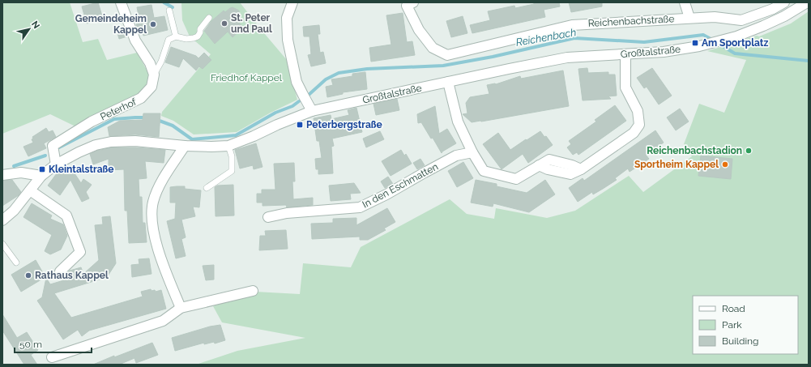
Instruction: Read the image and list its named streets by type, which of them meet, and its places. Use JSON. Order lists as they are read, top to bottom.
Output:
{
  "streets": {
    "street": [
      "Reichenbachstraße",
      "Großtalstraße",
      "Peterhof",
      "In den Eschmatten"
    ]
  },
  "crossings": [
    ["Großtalstraße", "Peterhof"]
  ],
  "water": ["Reichenbach"],
  "parks": ["Friedhof Kappel"],
  "places": {
    "other": [
      "St. Peter und Paul",
      "Gemeindeheim Kappel",
      "Reichenbachstadion",
      "Sportheim Kappel",
      "Rathaus Kappel"
    ],
    "transit": ["Am Sportplatz", "Peterbergstraße", "Kleintalstraße"]
  },
  "legend": ["Road", "Park", "Building"],
  "scale_bar": "50 m",
  "north": "top right"
}
